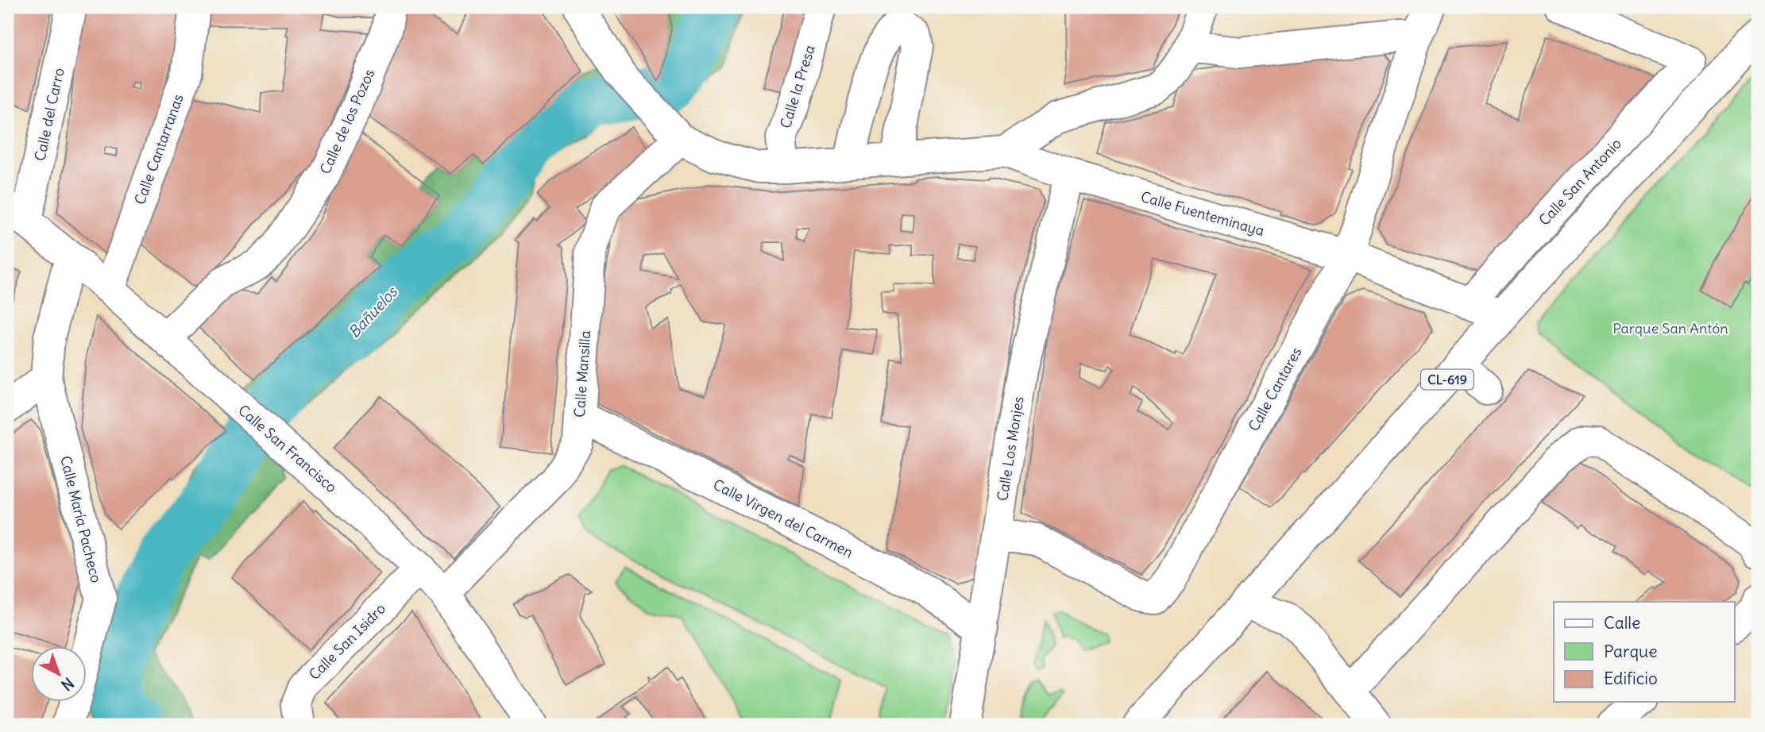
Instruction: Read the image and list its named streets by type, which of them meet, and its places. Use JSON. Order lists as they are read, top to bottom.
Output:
{
  "streets": {
    "street": [
      "Calle la Presa",
      "Calle del Carro",
      "Calle de los Pozos",
      "Calle Cantarranas",
      "Calle San Antonio",
      "Calle Fuenteminaya",
      "Calle Mansilla",
      "CL-619",
      "Calle Cantares",
      "Calle San Francisco",
      "Calle Los Monjes",
      "Calle Virgen del Carmen",
      "Calle María Pacheco",
      "Calle San Isidro"
    ]
  },
  "crossings": [
    ["Calle la Presa", "Calle Fuenteminaya"],
    ["Calle del Carro", "Calle San Francisco"],
    ["Calle de los Pozos", "Calle San Francisco"],
    ["Calle Cantarranas", "Calle San Francisco"],
    ["Calle San Antonio", "Calle Fuenteminaya"],
    ["Calle Fuenteminaya", "Calle Mansilla"],
    ["Calle Fuenteminaya", "CL-619"],
    ["Calle Fuenteminaya", "Calle Cantares"],
    ["Calle Fuenteminaya", "Calle Los Monjes"],
    ["Calle Mansilla", "Calle San Francisco"],
    ["Calle Mansilla", "Calle Virgen del Carmen"],
    ["Calle Cantares", "Calle Los Monjes"],
    ["Calle San Francisco", "Calle María Pacheco"],
    ["Calle San Francisco", "Calle San Isidro"],
    ["Calle Los Monjes", "Calle Virgen del Carmen"]
  ],
  "water": ["Bañuelos"],
  "parks": ["Parque San Antón"],
  "legend": ["Calle", "Parque", "Edificio"],
  "north": "bottom right"
}
